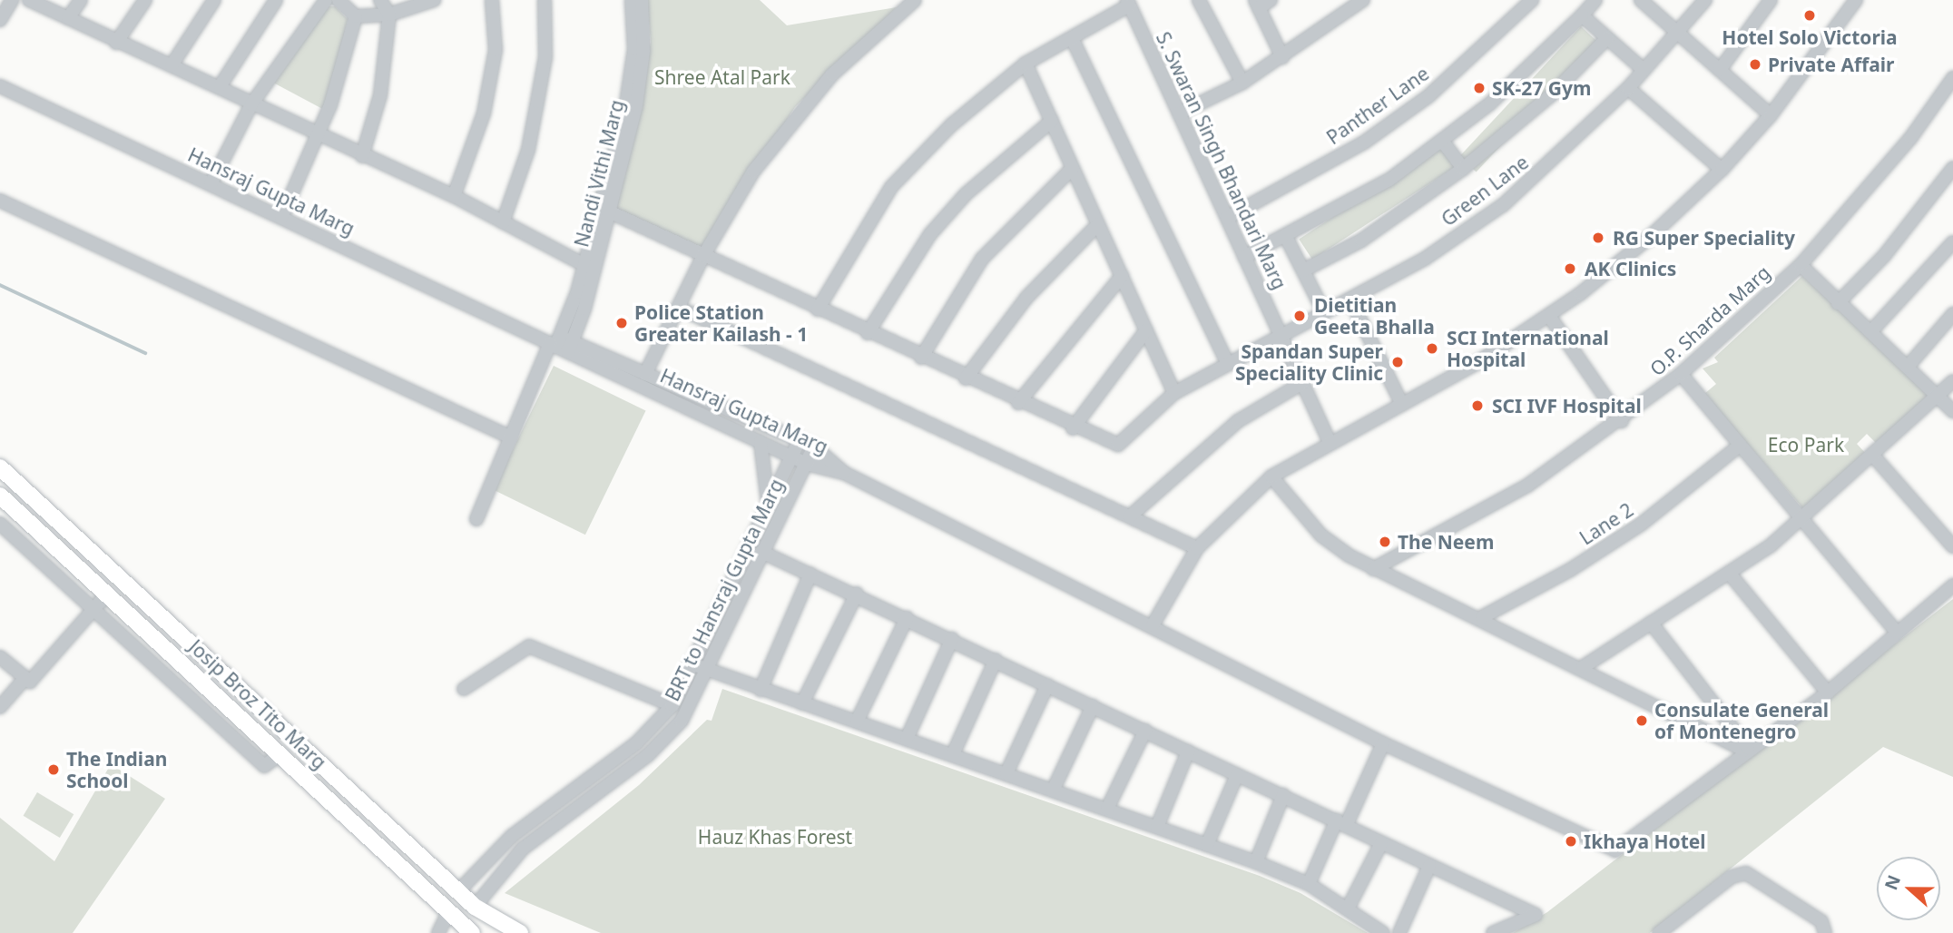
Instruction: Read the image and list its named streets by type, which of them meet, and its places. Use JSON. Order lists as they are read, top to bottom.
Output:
{
  "streets": {
    "main road": ["Josip Broz Tito Marg"],
    "street": [
      "Panther Lane",
      "S. Swaran Singh Bhandari Marg",
      "Nandi Vithi Marg",
      "Green Lane",
      "Hansraj Gupta Marg",
      "O.P. Sharda Marg",
      "Lane 2",
      "BRT to Hansraj Gupta Marg"
    ]
  },
  "crossings": [
    ["Panther Lane", "S. Swaran Singh Bhandari Marg"],
    ["S. Swaran Singh Bhandari Marg", "Green Lane"],
    ["Nandi Vithi Marg", "Hansraj Gupta Marg"],
    ["Hansraj Gupta Marg", "BRT to Hansraj Gupta Marg"],
    ["BRT to Hansraj Gupta Marg", "Josip Broz Tito Marg"]
  ],
  "parks": ["Shree Atal Park", "Eco Park", "Hauz Khas Forest"],
  "places": [
    "Hotel Solo Victoria",
    "Private Affair",
    "SK-27 Gym",
    "RG Super Speciality",
    "AK Clinics",
    "Dietitian Geeta Bhalla",
    "Police Station Greater Kailash - 1",
    "SCI International Hospital",
    "Spandan Super Speciality Clinic",
    "SCI IVF Hospital",
    "The Neem",
    "Consulate General of Montenegro",
    "The Indian School",
    "Ikhaya Hotel"
  ],
  "north": "left"
}
